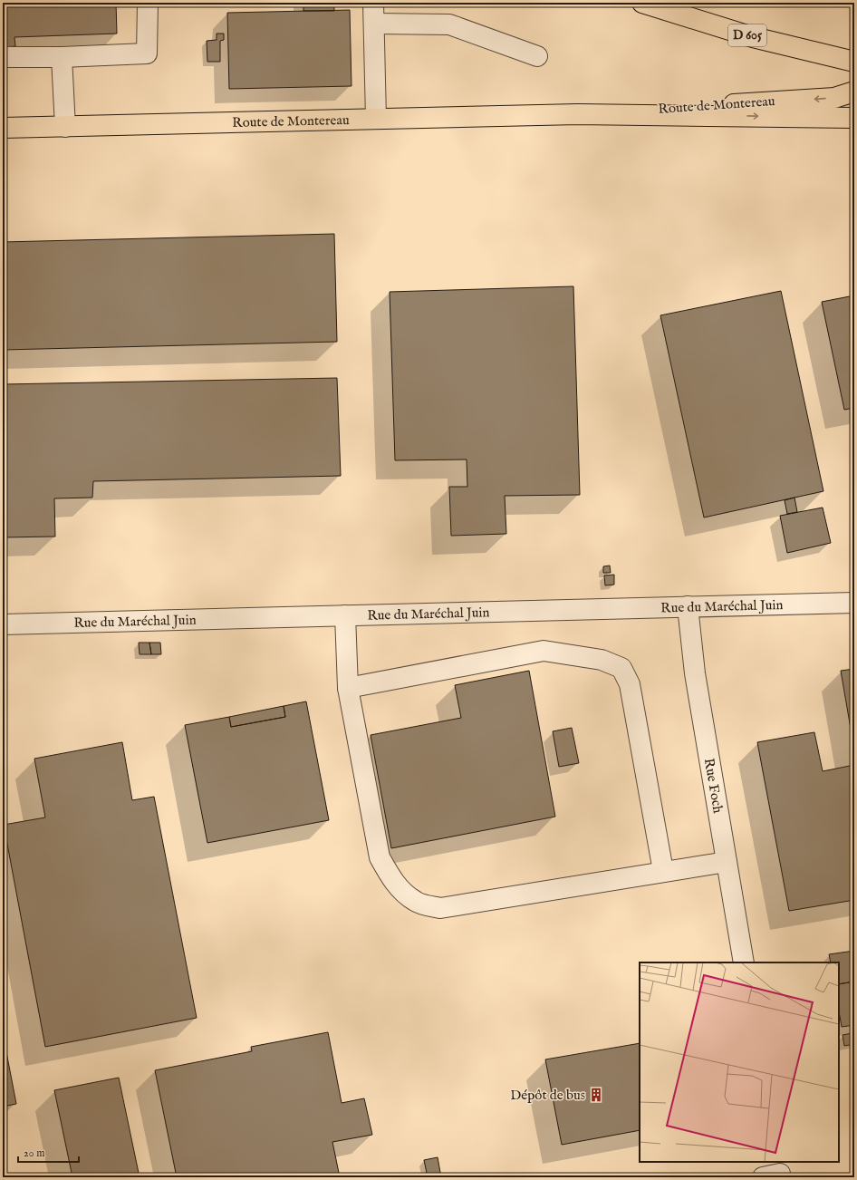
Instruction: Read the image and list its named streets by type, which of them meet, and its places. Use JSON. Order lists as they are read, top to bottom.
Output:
{
  "streets": {
    "main road": ["D 605", "Route de Montereau"],
    "street": ["Rue du Maréchal Juin", "Rue Foch"]
  },
  "crossings": [
    ["Rue du Maréchal Juin", "Rue Foch"]
  ],
  "places": {
    "building": ["Dépôt de bus"]
  },
  "scale_bar": "20 m"
}
